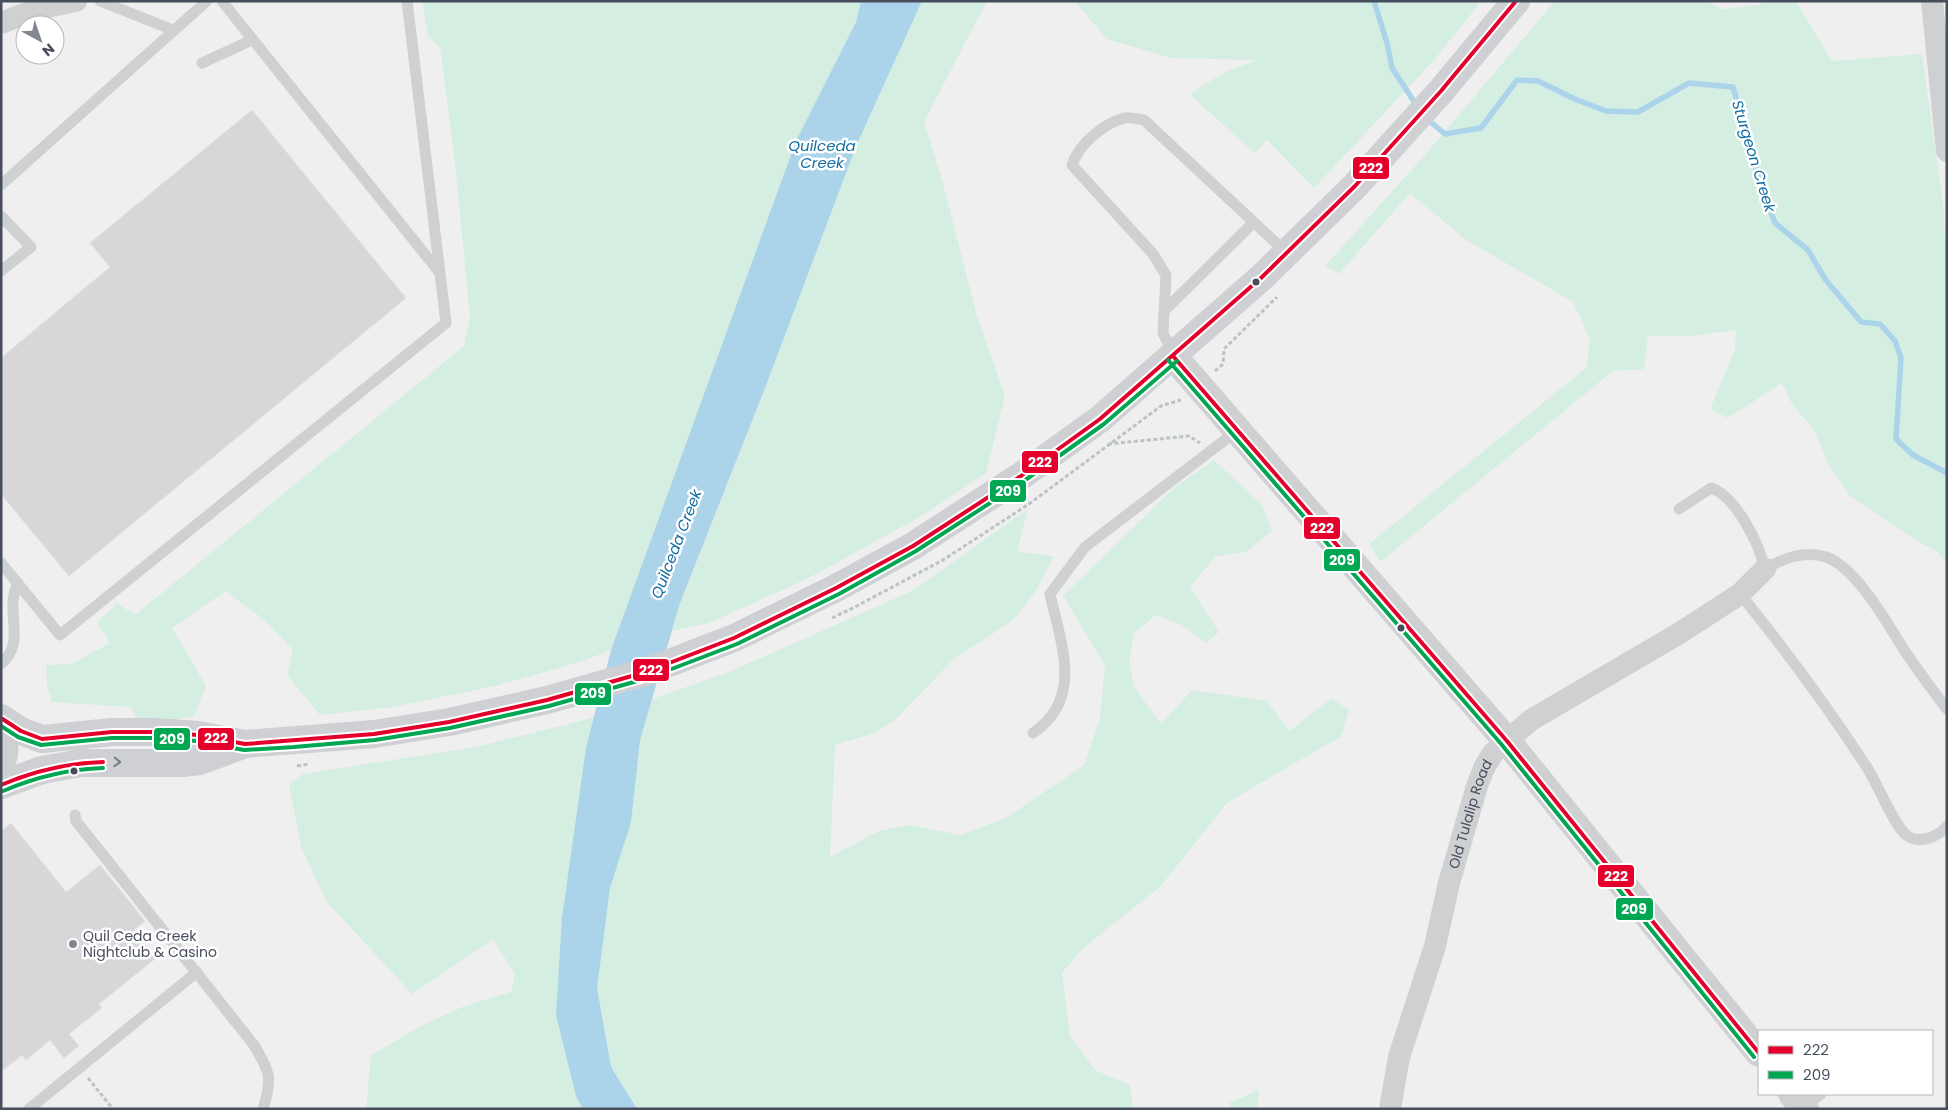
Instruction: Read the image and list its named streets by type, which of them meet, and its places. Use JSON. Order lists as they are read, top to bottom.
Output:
{
  "streets": {
    "street": ["Old Tulalip Road"]
  },
  "water": ["Quilceda Creek", "Sturgeon Creek"],
  "places": ["Quil Ceda Creek Nightclub & Casino"],
  "lines": ["transit line 222", "transit line 209"],
  "legend": ["222", "209"],
  "north": "bottom right"
}
